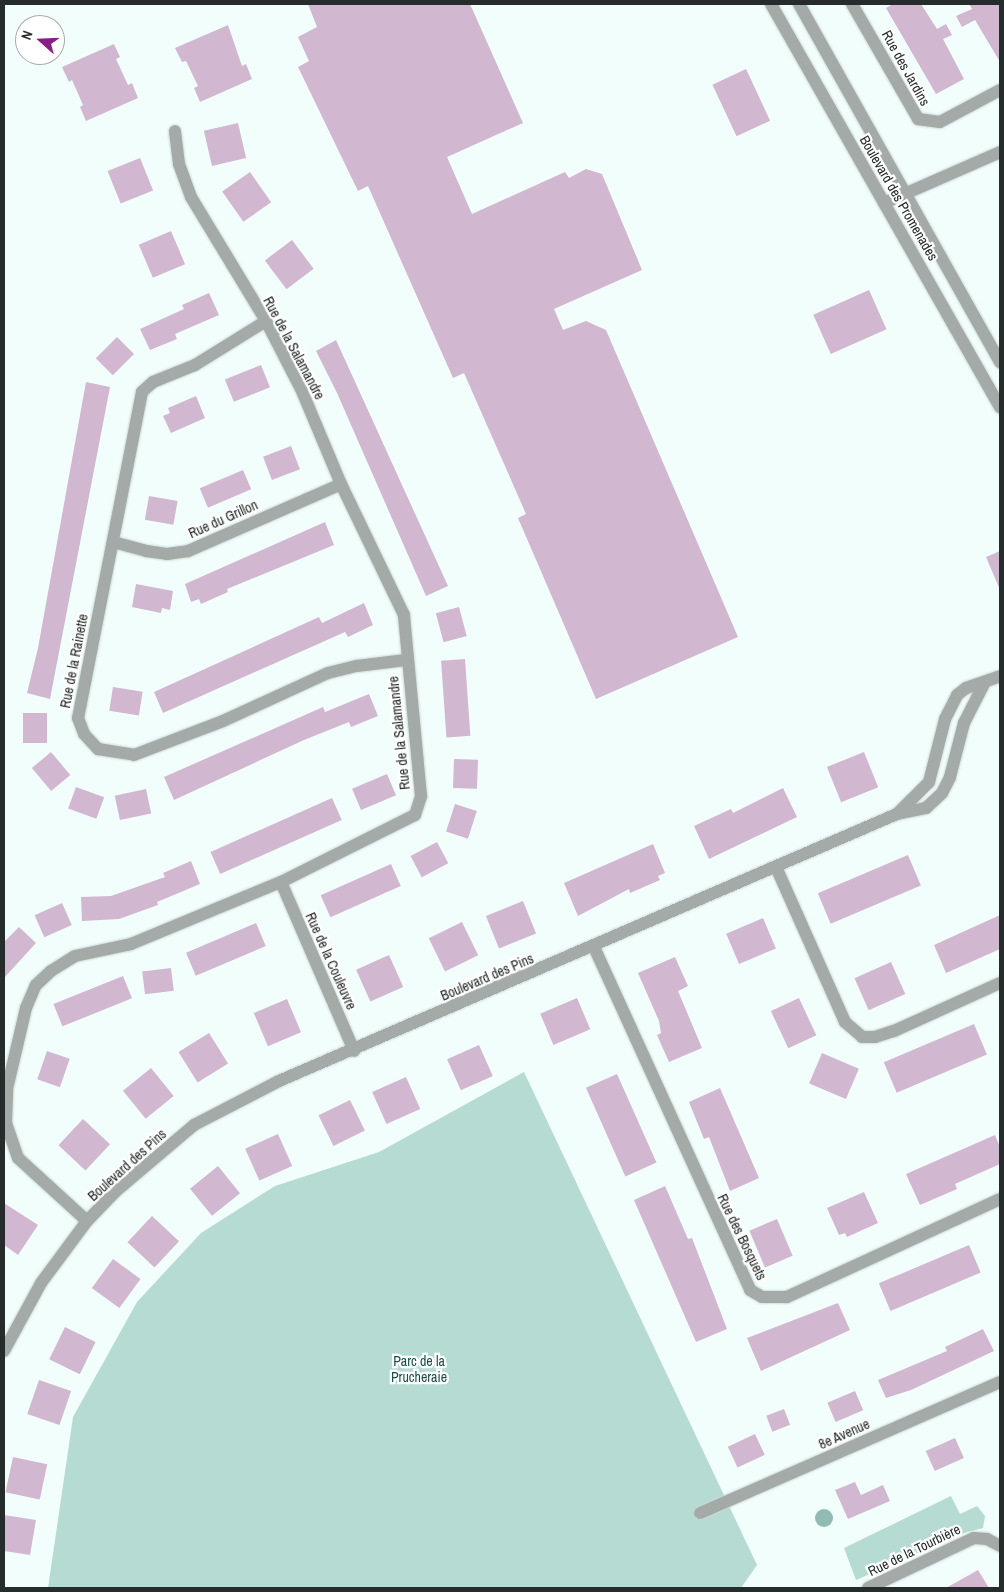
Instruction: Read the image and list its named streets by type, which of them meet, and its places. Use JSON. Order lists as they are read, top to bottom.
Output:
{
  "streets": {
    "street": [
      "Rue des Jardins",
      "Boulevard des Promenades",
      "Rue de la Salamandre",
      "Rue du Grillon",
      "Rue de la Rainette",
      "Rue de la Couleuvre",
      "Boulevard des Pins",
      "Rue des Bosquets",
      "8e Avenue",
      "Rue de la Tourbière"
    ]
  },
  "crossings": [
    ["Rue de la Salamandre", "Rue du Grillon"],
    ["Rue de la Salamandre", "Rue de la Rainette"],
    ["Rue de la Salamandre", "Rue de la Couleuvre"],
    ["Rue de la Salamandre", "Boulevard des Pins"],
    ["Rue du Grillon", "Rue de la Rainette"],
    ["Rue de la Couleuvre", "Boulevard des Pins"],
    ["Boulevard des Pins", "Rue des Bosquets"]
  ],
  "parks": ["Parc de la Prucheraie"],
  "north": "left"
}
